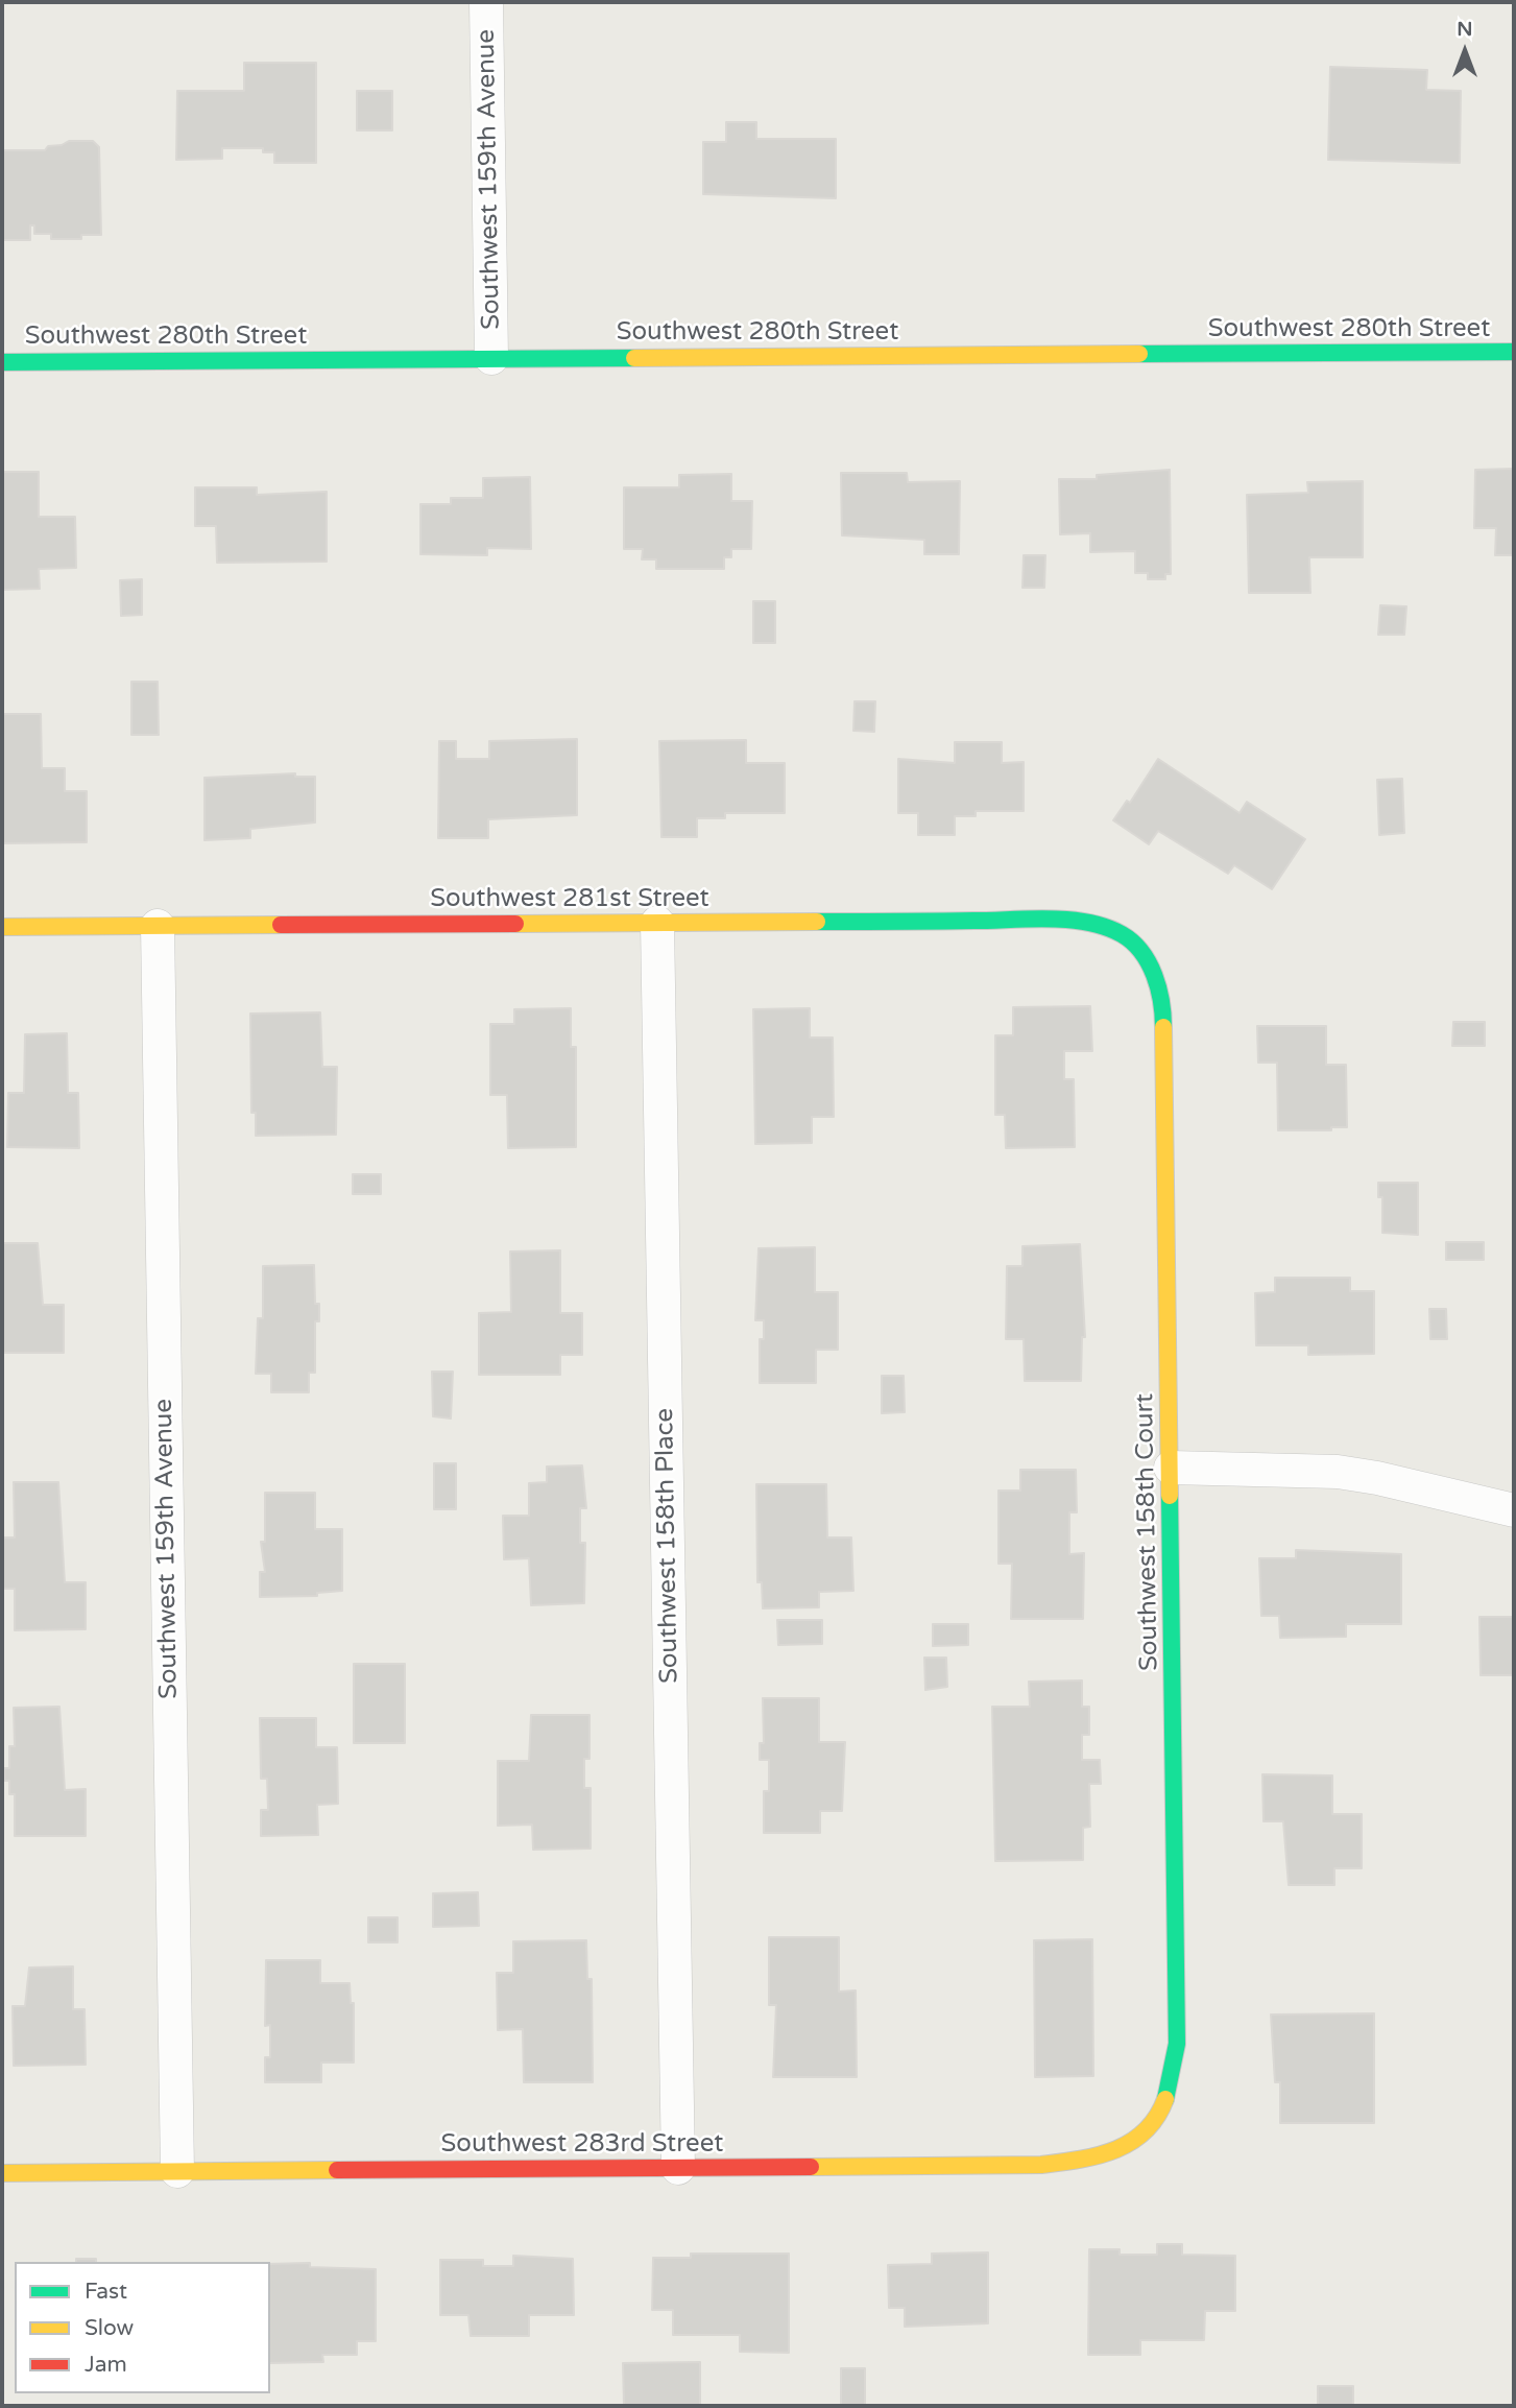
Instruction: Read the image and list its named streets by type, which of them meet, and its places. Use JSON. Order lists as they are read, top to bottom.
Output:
{
  "streets": {
    "street": [
      "Southwest 159th Avenue",
      "Southwest 280th Street",
      "Southwest 281st Street",
      "Southwest 158th Court",
      "Southwest 158th Place",
      "Southwest 283rd Street"
    ]
  },
  "crossings": [
    ["Southwest 159th Avenue", "Southwest 280th Street"],
    ["Southwest 159th Avenue", "Southwest 281st Street"],
    ["Southwest 159th Avenue", "Southwest 283rd Street"],
    ["Southwest 281st Street", "Southwest 158th Court"],
    ["Southwest 281st Street", "Southwest 158th Place"],
    ["Southwest 158th Court", "Southwest 283rd Street"],
    ["Southwest 158th Place", "Southwest 283rd Street"]
  ],
  "legend": ["Fast", "Slow", "Jam"],
  "north": "top"
}
